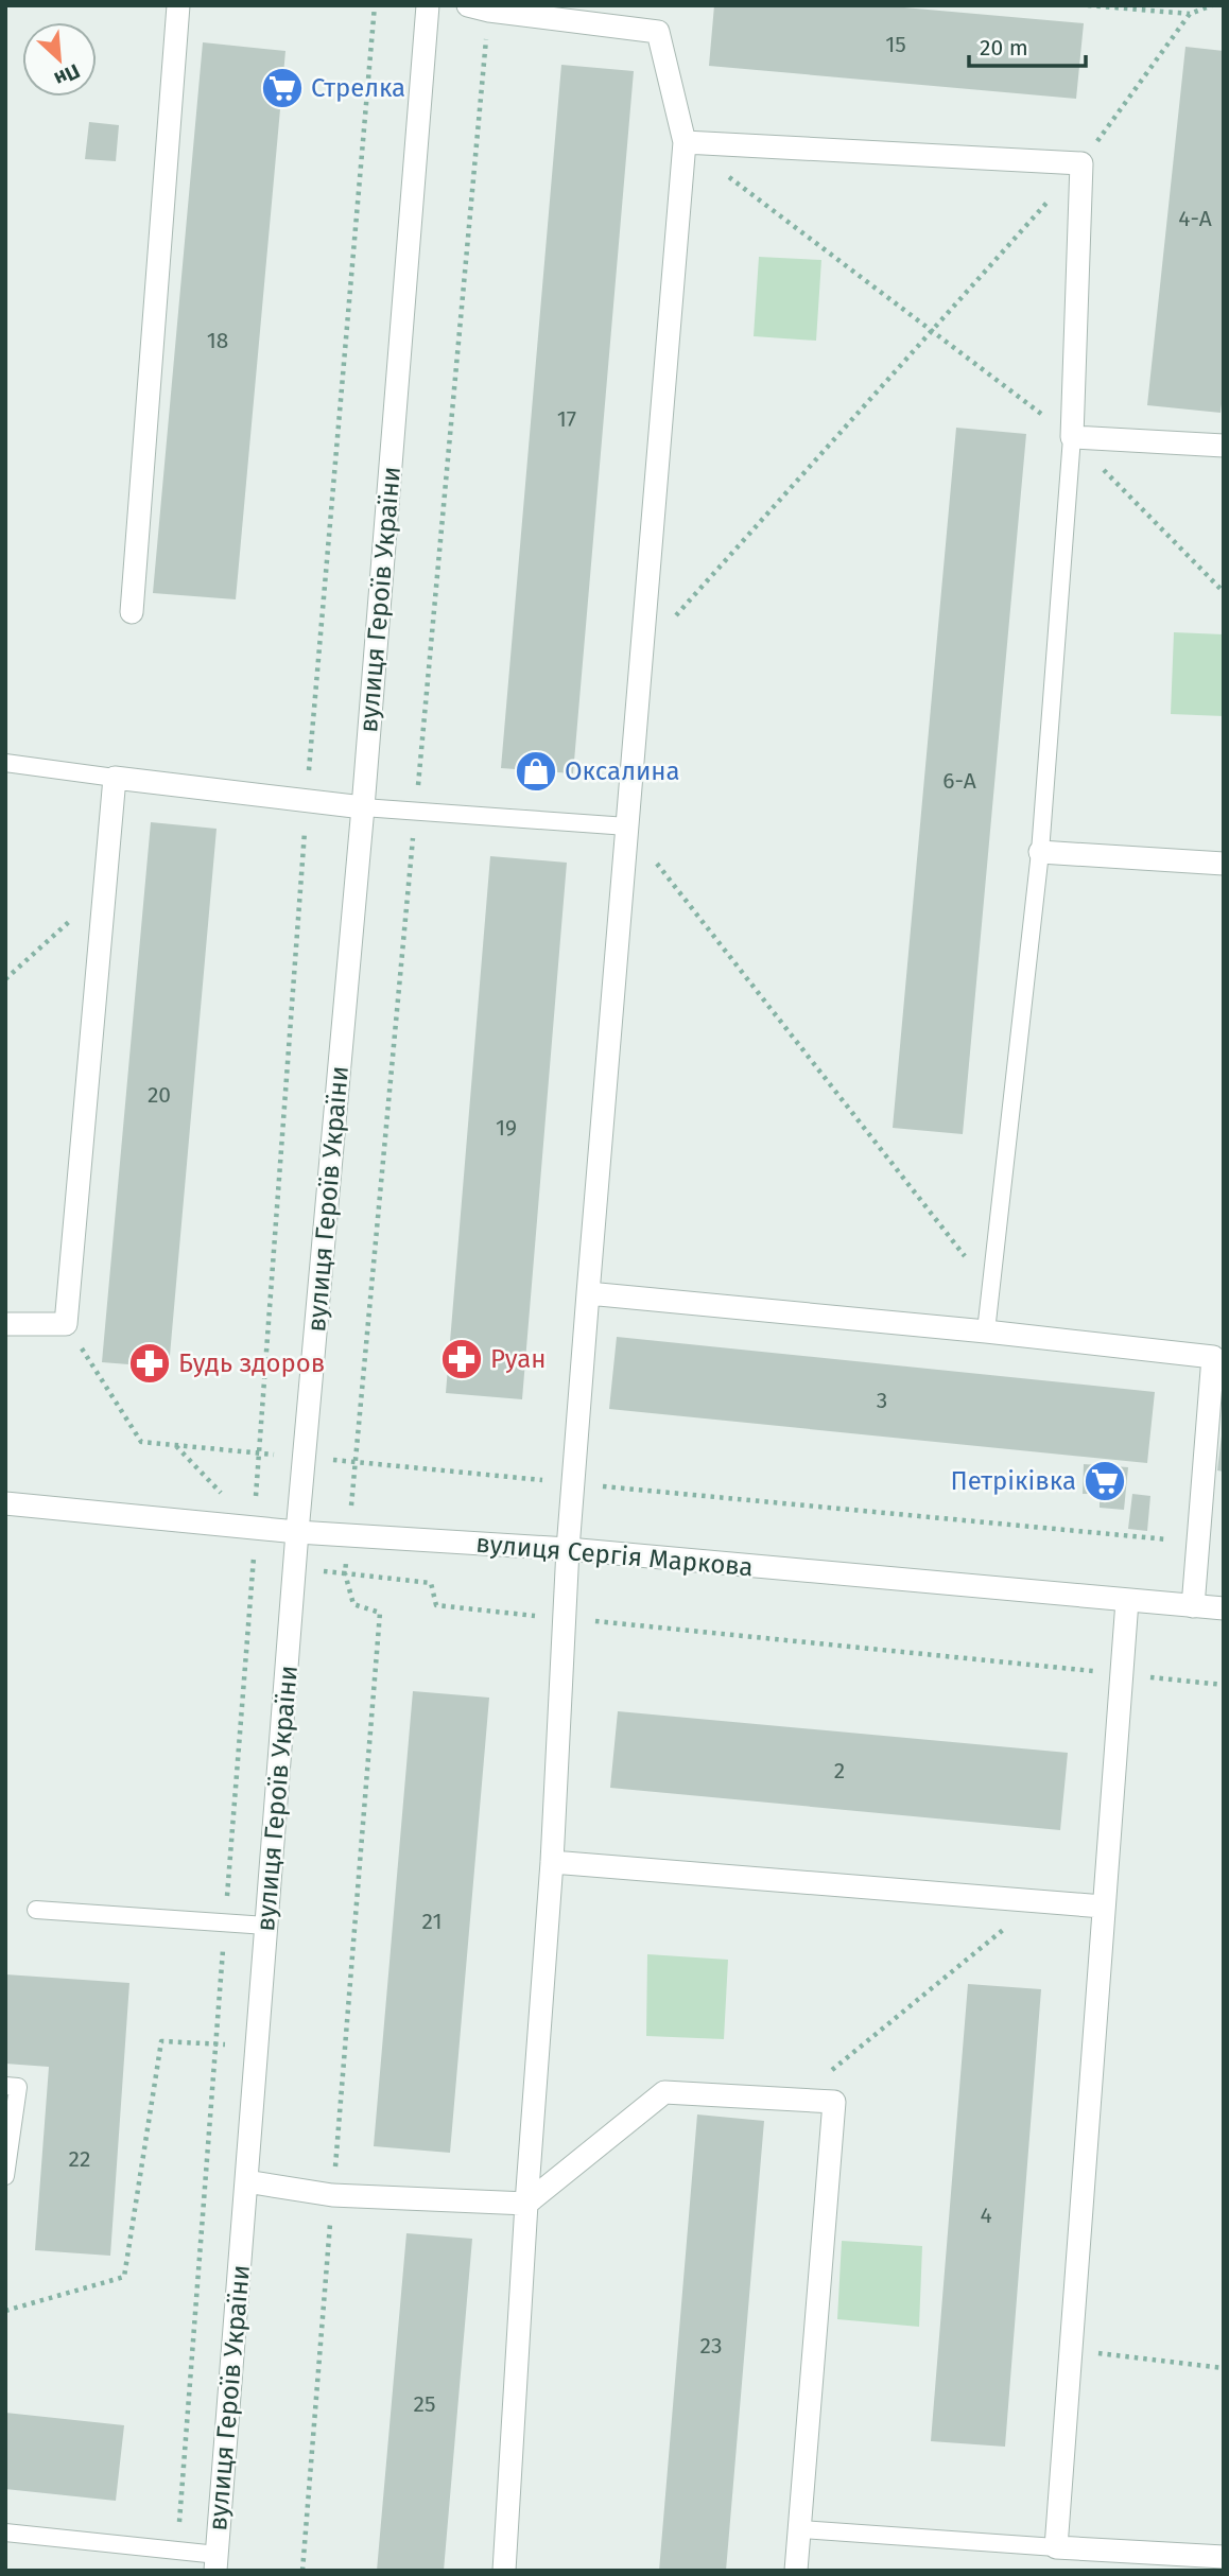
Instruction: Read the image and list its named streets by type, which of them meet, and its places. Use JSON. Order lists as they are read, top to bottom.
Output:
{
  "streets": {
    "street": ["вулиця Героїв України", "вулиця Сергія Маркова"]
  },
  "crossings": [
    ["вулиця Героїв України", "вулиця Сергія Маркова"]
  ],
  "places": {
    "supermarket": ["Стрелка", "Петріківка"],
    "shop": ["Оксалина"],
    "pharmacy": ["Руан", "Будь здоров"]
  },
  "house_numbers": [
    "15",
    "4-А",
    "18",
    "17",
    "6-А",
    "20",
    "19",
    "3",
    "2",
    "21",
    "22",
    "4",
    "23",
    "25"
  ],
  "scale_bar": "20 m",
  "north": "bottom right"
}
